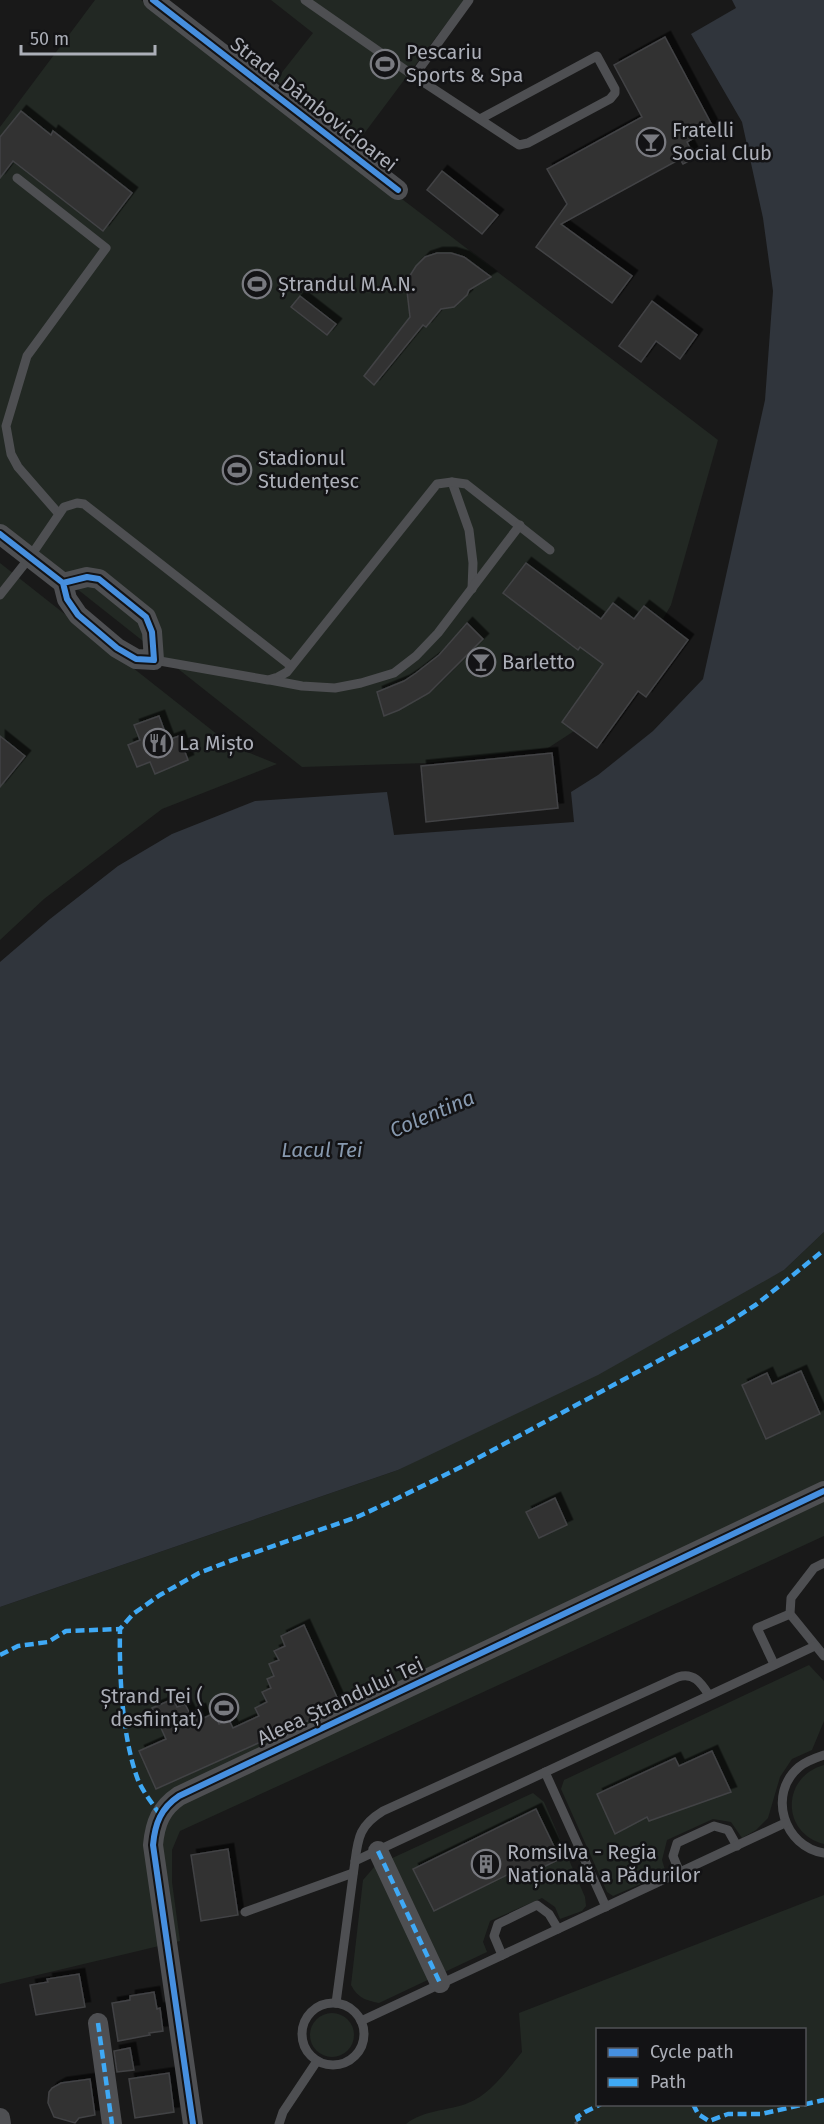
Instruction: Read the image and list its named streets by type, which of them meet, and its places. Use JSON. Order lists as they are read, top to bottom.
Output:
{
  "streets": {
    "street": ["Strada Dâmbovicioarei", "Aleea Ștrandului Tei"]
  },
  "water": ["Colentina", "Lacul Tei"],
  "places": {
    "sports": [
      "Pescariu Sports & Spa",
      "Ștrandul M.A.N.",
      "Stadionul Studențesc",
      "Ștrand Tei ( desființat)"
    ],
    "bar": ["Fratelli Social Club", "Barletto"],
    "restaurant": ["La Mișto"],
    "building": ["Romsilva - Regia Națională a Pădurilor"]
  },
  "legend": ["Cycle path", "Path"],
  "scale_bar": "50 m"
}
